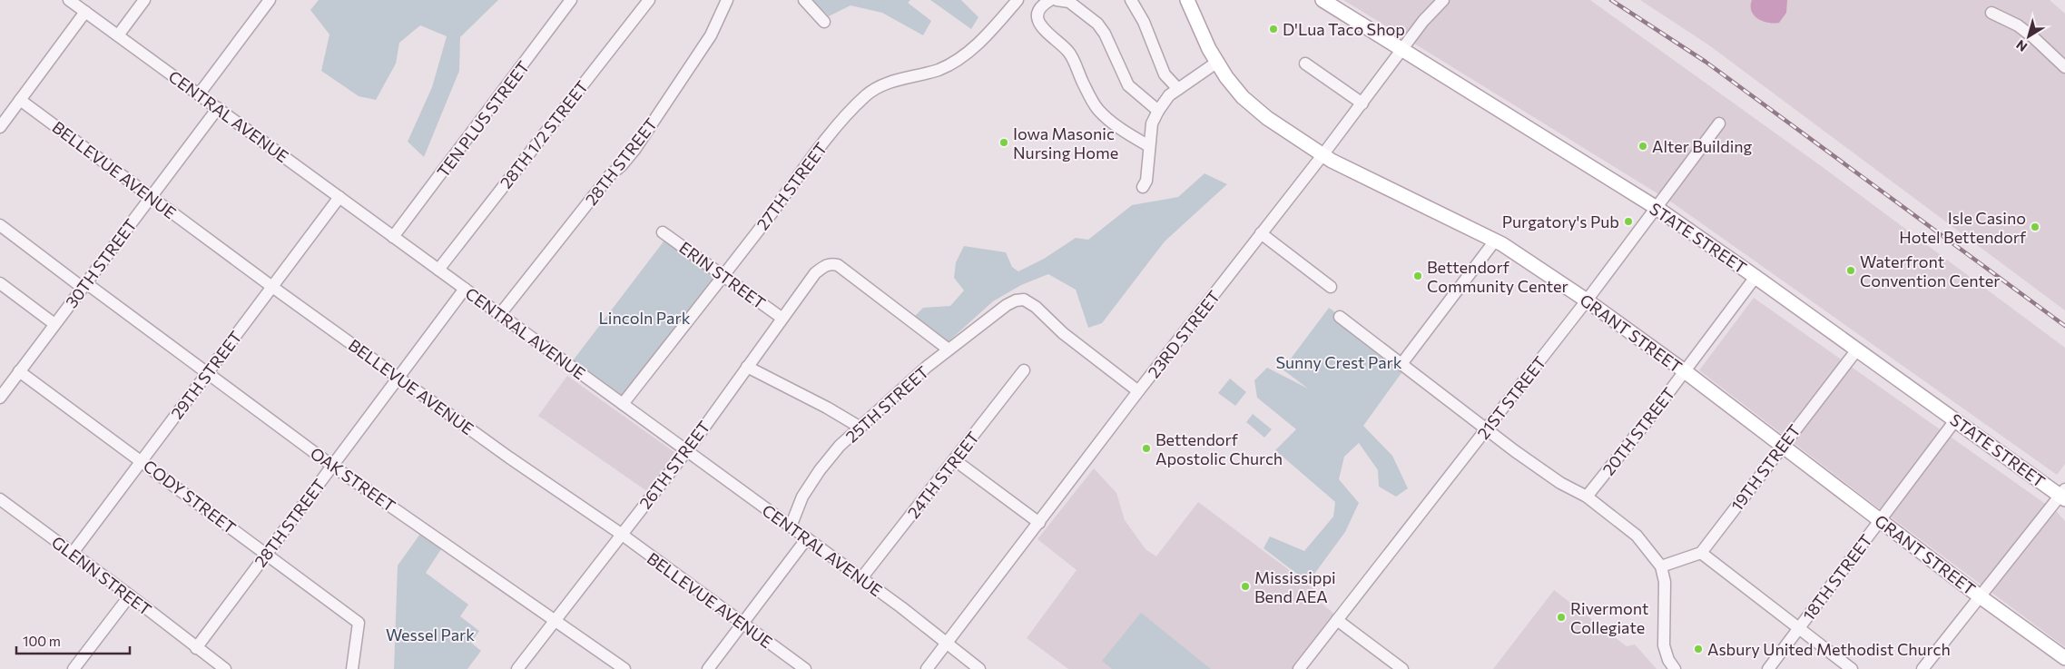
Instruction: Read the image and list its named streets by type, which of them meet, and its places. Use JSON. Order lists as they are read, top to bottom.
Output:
{
  "streets": {
    "main road": ["STATE STREET", "GRANT STREET"],
    "street": [
      "CENTRAL AVENUE",
      "TEN PLUS STREET",
      "28TH 1/2 STREET",
      "28TH STREET",
      "BELLEVUE AVENUE",
      "27TH STREET",
      "30TH STREET",
      "ERIN STREET",
      "23RD STREET",
      "29TH STREET",
      "21ST STREET",
      "25TH STREET",
      "20TH STREET",
      "26TH STREET",
      "19TH STREET",
      "24TH STREET",
      "OAK STREET",
      "CODY STREET",
      "GLENN STREET",
      "18TH STREET"
    ]
  },
  "crossings": [
    ["CENTRAL AVENUE", "TEN PLUS STREET"],
    ["CENTRAL AVENUE", "28TH 1/2 STREET"],
    ["CENTRAL AVENUE", "28TH STREET"],
    ["CENTRAL AVENUE", "27TH STREET"],
    ["CENTRAL AVENUE", "30TH STREET"],
    ["CENTRAL AVENUE", "23RD STREET"],
    ["CENTRAL AVENUE", "29TH STREET"],
    ["CENTRAL AVENUE", "25TH STREET"],
    ["CENTRAL AVENUE", "26TH STREET"],
    ["CENTRAL AVENUE", "24TH STREET"],
    ["28TH STREET", "BELLEVUE AVENUE"],
    ["28TH STREET", "OAK STREET"],
    ["28TH STREET", "CODY STREET"],
    ["28TH STREET", "GLENN STREET"],
    ["BELLEVUE AVENUE", "30TH STREET"],
    ["BELLEVUE AVENUE", "29TH STREET"],
    ["BELLEVUE AVENUE", "26TH STREET"],
    ["27TH STREET", "ERIN STREET"],
    ["STATE STREET", "23RD STREET"],
    ["STATE STREET", "21ST STREET"],
    ["STATE STREET", "20TH STREET"],
    ["STATE STREET", "19TH STREET"],
    ["STATE STREET", "18TH STREET"],
    ["30TH STREET", "OAK STREET"],
    ["30TH STREET", "CODY STREET"],
    ["ERIN STREET", "26TH STREET"],
    ["GRANT STREET", "23RD STREET"],
    ["GRANT STREET", "21ST STREET"],
    ["GRANT STREET", "20TH STREET"],
    ["GRANT STREET", "19TH STREET"],
    ["GRANT STREET", "18TH STREET"],
    ["23RD STREET", "25TH STREET"],
    ["29TH STREET", "OAK STREET"],
    ["29TH STREET", "CODY STREET"],
    ["29TH STREET", "GLENN STREET"],
    ["25TH STREET", "26TH STREET"],
    ["26TH STREET", "OAK STREET"]
  ],
  "parks": ["Lincoln Park", "Sunny Crest Park", "Wessel Park"],
  "places": [
    "D'Lua Taco Shop",
    "Iowa Masonic Nursing Home",
    "Alter Building",
    "Purgatory's Pub",
    "Isle Casino Hotel Bettendorf",
    "Waterfront Convention Center",
    "Bettendorf Community Center",
    "Bettendorf Apostolic Church",
    "Mississippi Bend AEA",
    "Rivermont Collegiate",
    "Asbury United Methodist Church"
  ],
  "scale_bar": "100 m",
  "north": "bottom left"
}
